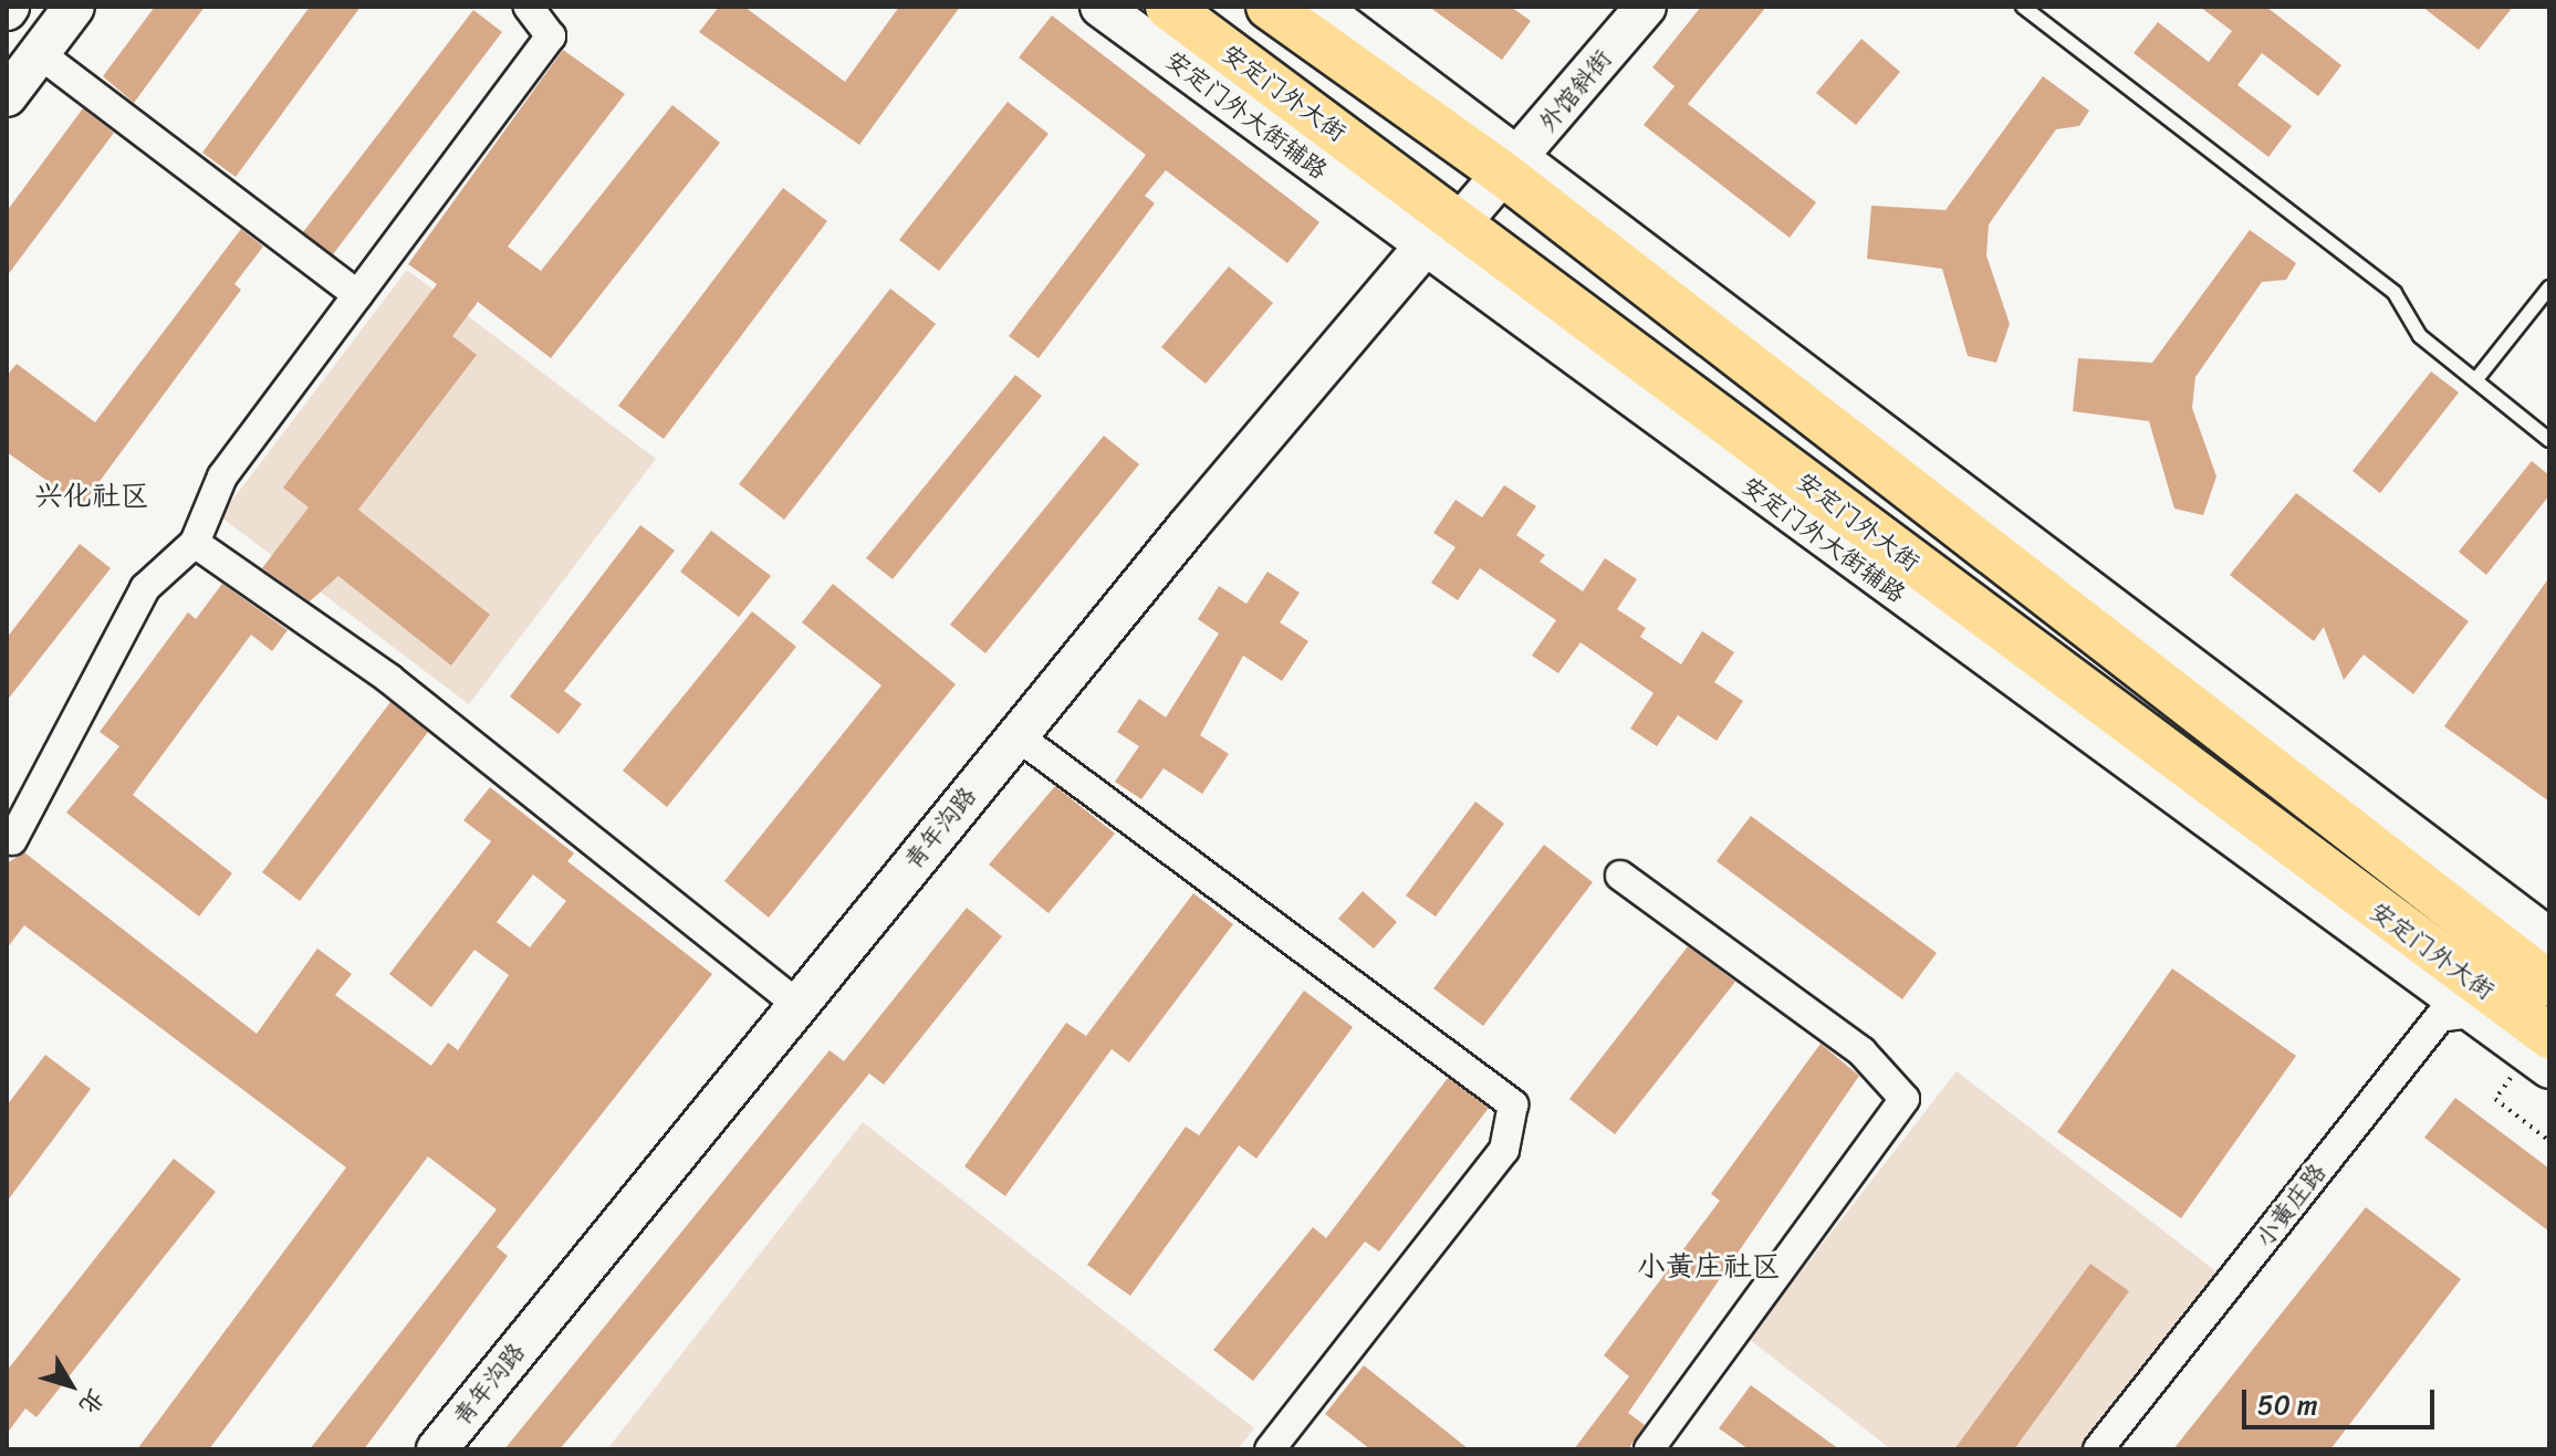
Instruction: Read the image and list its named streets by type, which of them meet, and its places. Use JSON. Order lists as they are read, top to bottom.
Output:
{
  "streets": {
    "main road": ["安定门外大街"],
    "street": [
      "外馆斜街",
      "安定门外大街辅路",
      "青年沟路",
      "小黄庄路"
    ]
  },
  "crossings": [
    ["外馆斜街", "安定门外大街"],
    ["外馆斜街", "青年沟路"],
    ["安定门外大街", "安定门外大街辅路"],
    ["安定门外大街", "青年沟路"],
    ["安定门外大街", "小黄庄路"],
    ["安定门外大街辅路", "青年沟路"],
    ["安定门外大街辅路", "小黄庄路"]
  ],
  "districts": ["兴化社区", "小黄庄社区"],
  "scale_bar": "50 m",
  "north": "bottom right"
}
